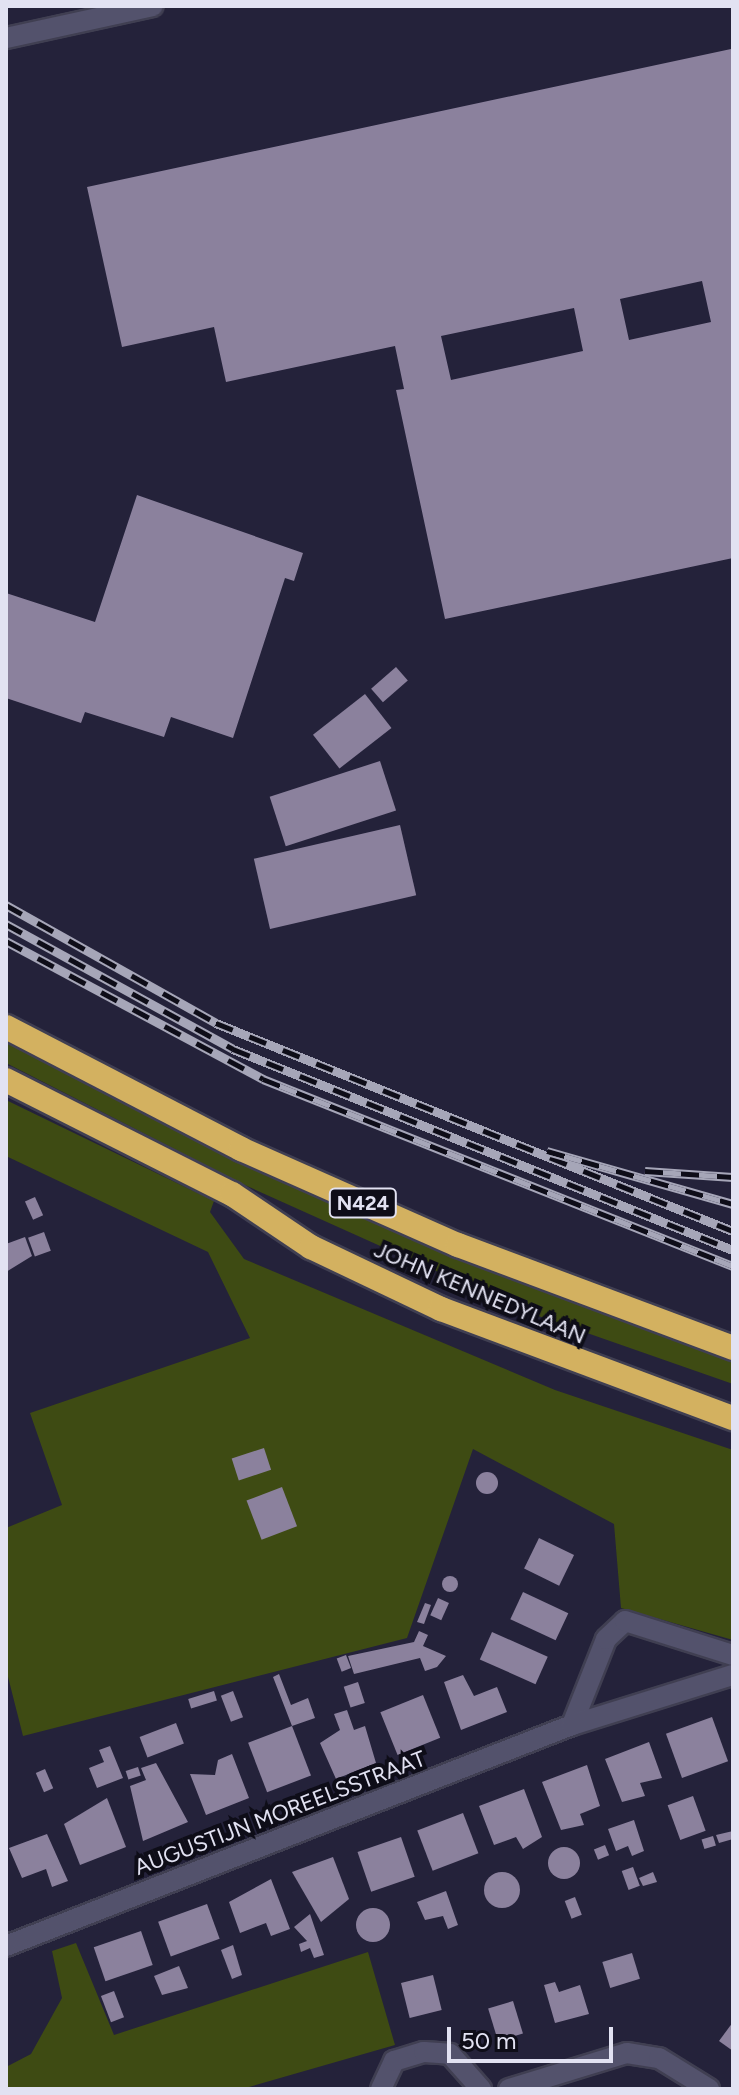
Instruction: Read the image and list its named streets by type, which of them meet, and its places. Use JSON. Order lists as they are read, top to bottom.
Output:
{
  "streets": {
    "highway": ["N424", "JOHN KENNEDYLAAN"],
    "street": ["AUGUSTIJN MOREELSSTRAAT"]
  },
  "scale_bar": "50 m"
}
